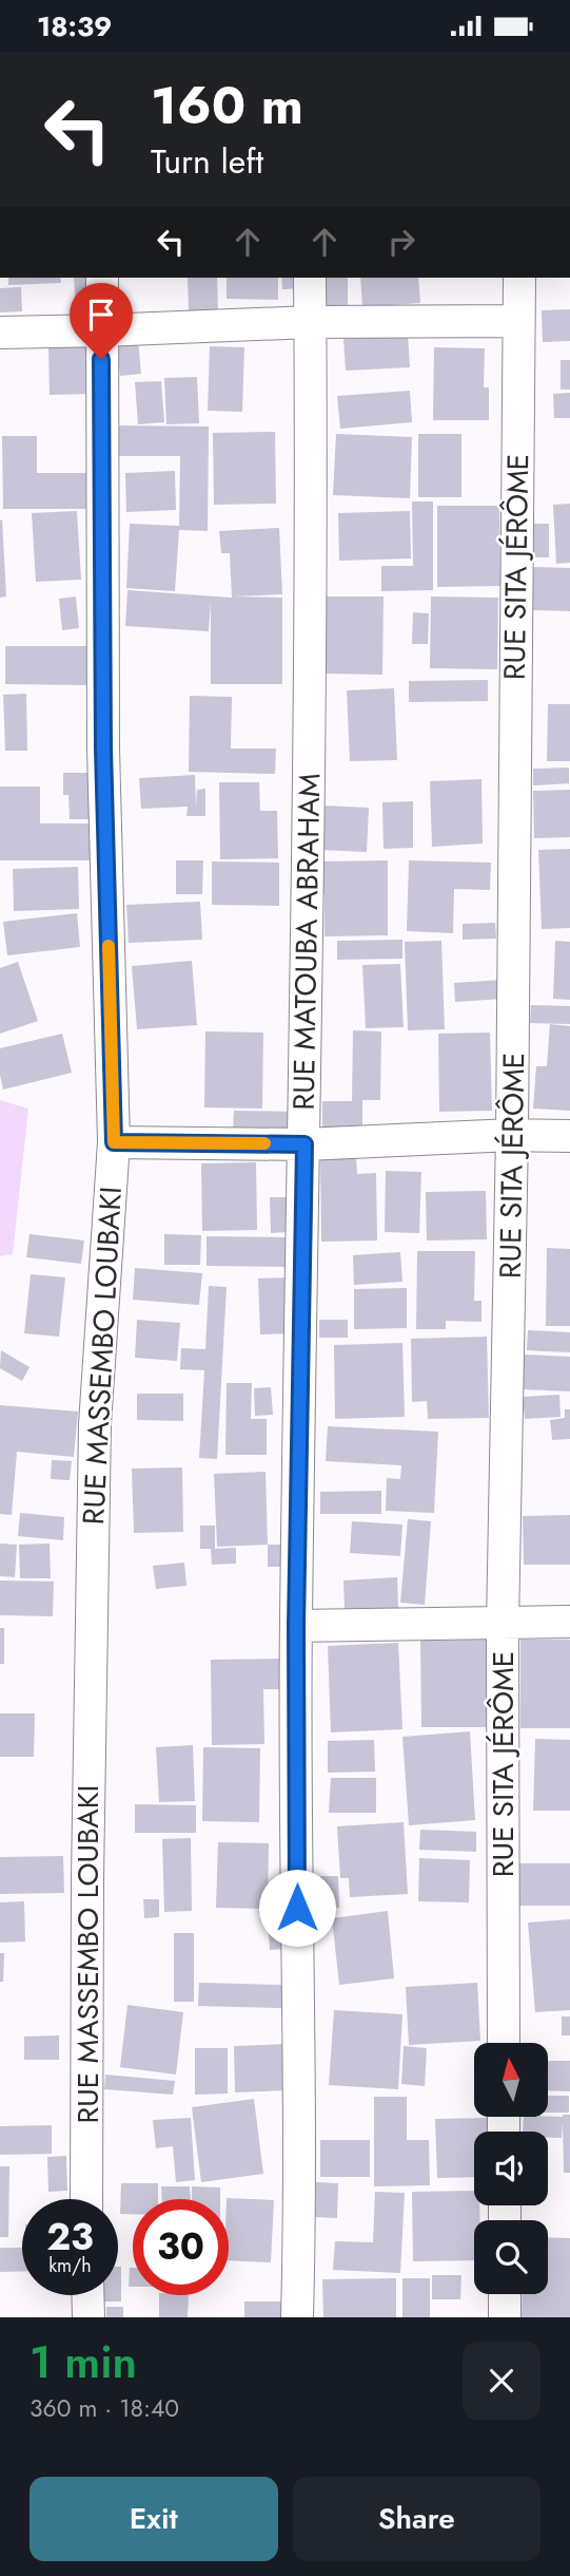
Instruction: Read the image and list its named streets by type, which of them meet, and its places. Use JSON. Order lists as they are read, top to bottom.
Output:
{
  "streets": {
    "street": ["RUE SITA JÉRÔME", "RUE MATOUBA ABRAHAM", "RUE MASSEMBO LOUBAKI"]
  },
  "north": "top",
  "page": {
    "status": "18:39",
    "turn": ["160 m", "Turn left"],
    "speed": "23 km/h",
    "limit": "30",
    "heading": ["1 min", "360 m · 18:40"],
    "buttons": ["Exit", "Share"]
  }
}
